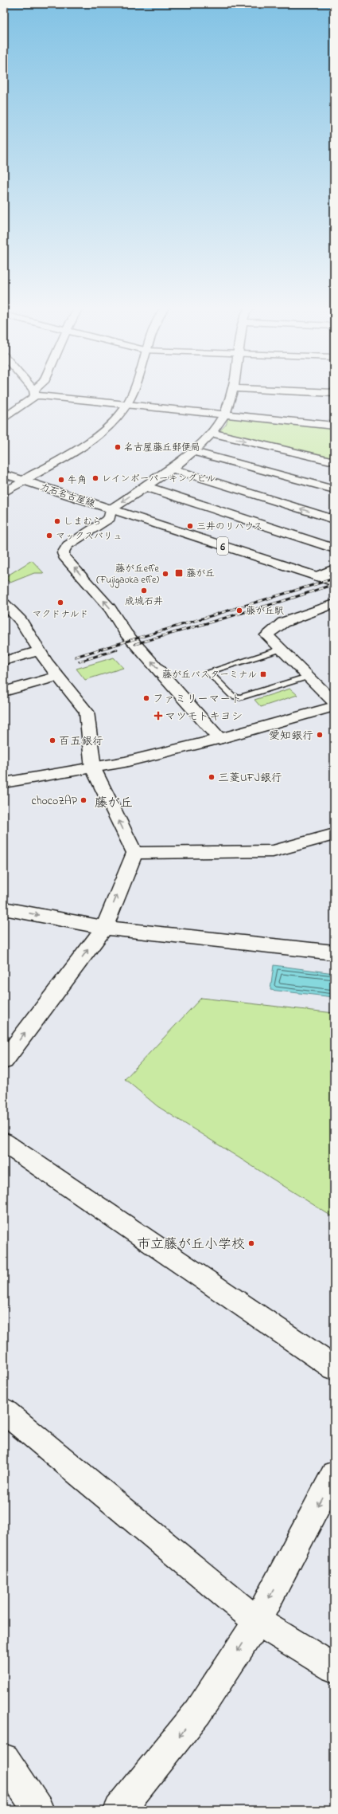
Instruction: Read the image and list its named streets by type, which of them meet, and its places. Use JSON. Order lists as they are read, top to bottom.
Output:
{
  "streets": {
    "street": ["力石名古屋線", "6"]
  },
  "districts": ["藤が丘"],
  "places": {
    "other": [
      "名古屋藤丘郵便局",
      "レインボーパーキングビル",
      "牛角",
      "しまむら",
      "三井のリハウス",
      "マックスバリュ",
      "藤が丘effe (Fujigaoka effe)",
      "成城石井",
      "マクドナルド",
      "藤が丘駅",
      "ファミリーマート",
      "愛知銀行",
      "百五銀行",
      "三菱UFJ銀行",
      "chocoZAP",
      "市立藤が丘小学校"
    ],
    "transit": ["藤が丘", "藤が丘バスターミナル"],
    "health": ["マツモトキヨシ"]
  }
}
